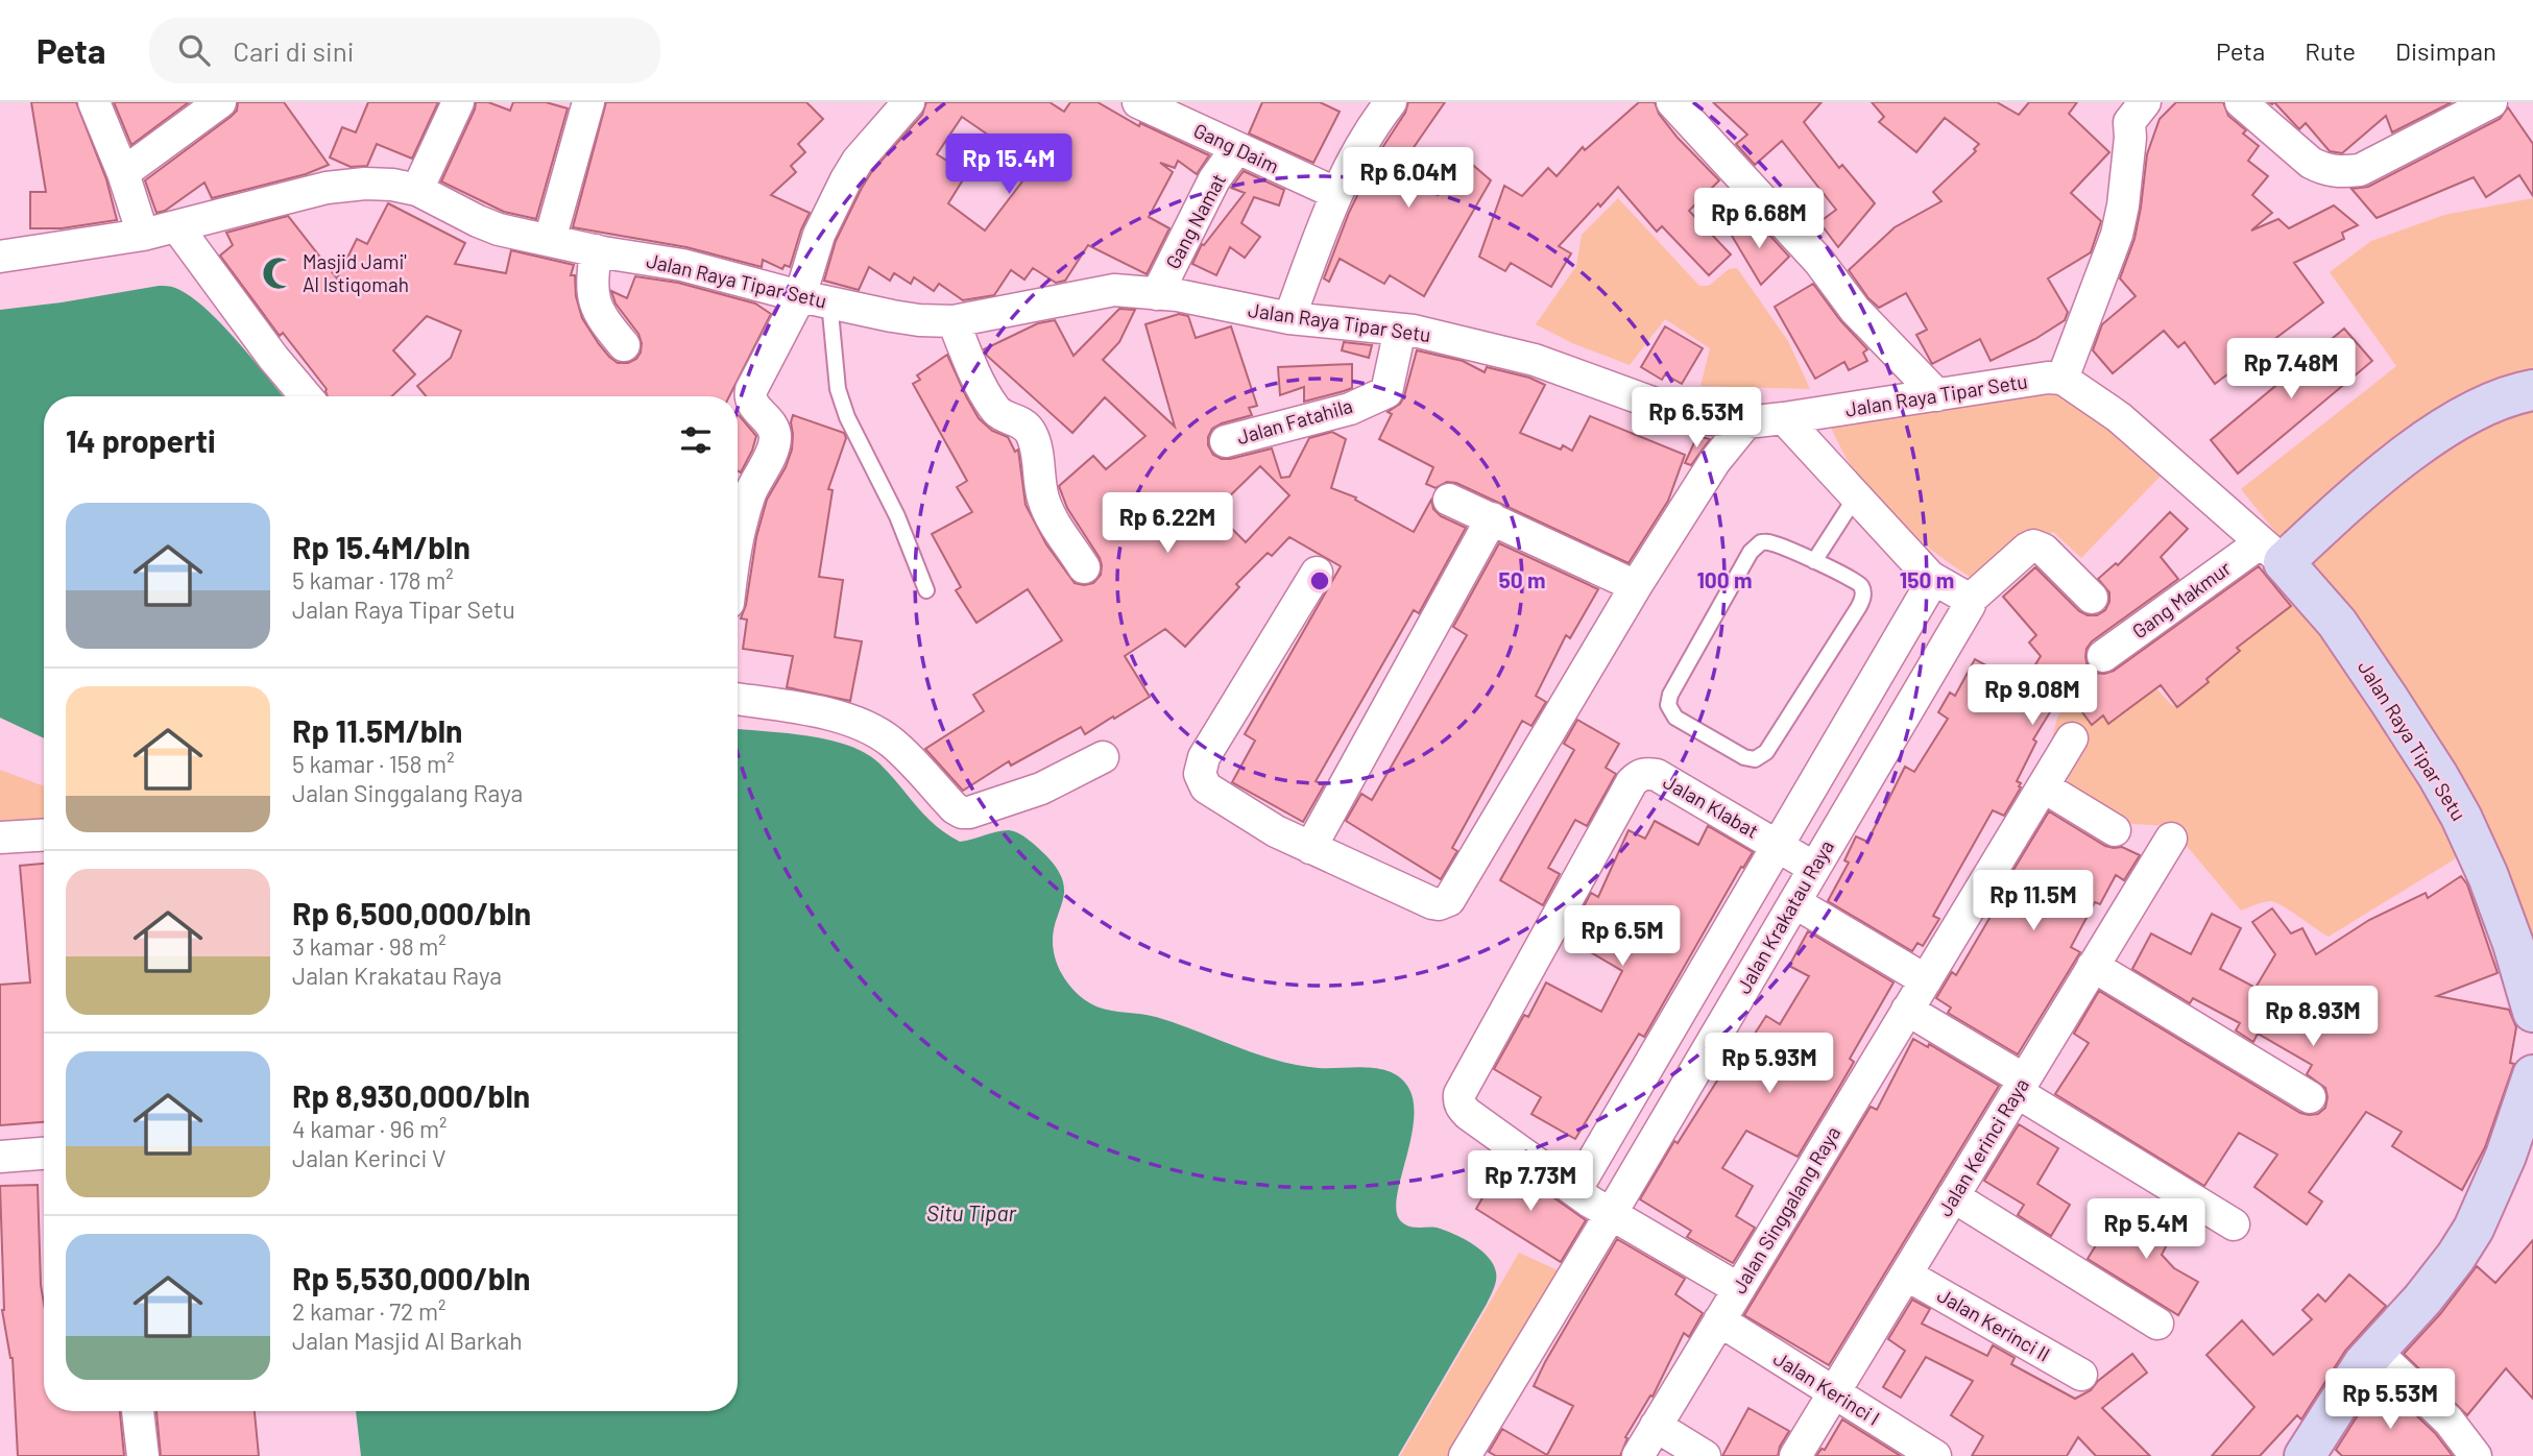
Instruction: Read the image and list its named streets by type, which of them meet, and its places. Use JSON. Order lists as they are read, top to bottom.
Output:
{
  "streets": {
    "street": [
      "Gang Daim",
      "Gang Namat",
      "Jalan Raya Tipar Setu",
      "Jalan Fatahila",
      "Gang Makmur",
      "Jalan Klabat",
      "Jalan Krakatau Raya",
      "Jalan Kerinci Raya",
      "Jalan Singgalang Raya",
      "Jalan Kerinci II",
      "Jalan Kerinci I"
    ]
  },
  "crossings": [
    ["Gang Daim", "Gang Namat"],
    ["Gang Namat", "Jalan Raya Tipar Setu"],
    ["Jalan Raya Tipar Setu", "Jalan Fatahila"],
    ["Jalan Raya Tipar Setu", "Gang Makmur"],
    ["Jalan Klabat", "Jalan Krakatau Raya"],
    ["Jalan Klabat", "Jalan Singgalang Raya"],
    ["Jalan Kerinci Raya", "Jalan Kerinci II"],
    ["Jalan Kerinci Raya", "Jalan Kerinci I"],
    ["Jalan Singgalang Raya", "Jalan Kerinci I"]
  ],
  "water": ["Situ Tipar"],
  "places": {
    "mosque": ["Masjid Jami' Al Istiqomah"]
  },
  "page": {
    "header": "Peta",
    "search": "Cari di sini",
    "nav": ["Peta", "Rute", "Disimpan"],
    "price": [
      "Rp 15.4M",
      "Rp 6.04M",
      "Rp 6.68M",
      "Rp 7.48M",
      "Rp 6.53M",
      "Rp 6.22M",
      "Rp 9.08M",
      "Rp 11.5M",
      "Rp 6.5M",
      "Rp 8.93M",
      "Rp 5.93M",
      "Rp 7.73M",
      "Rp 5.4M",
      "Rp 5.53M"
    ],
    "heading": "14 properti",
    "list": [
      {
        "name": "Rp 15.4M/bln",
        "note": "5 kamar · 178 m² · Jalan Raya Tipar Setu"
      },
      {
        "name": "Rp 11.5M/bln",
        "note": "5 kamar · 158 m² · Jalan Singgalang Raya"
      },
      {
        "name": "Rp 6,500,000/bln",
        "note": "3 kamar · 98 m² · Jalan Krakatau Raya"
      },
      {
        "name": "Rp 8,930,000/bln",
        "note": "4 kamar · 96 m² · Jalan Kerinci V"
      },
      {
        "name": "Rp 5,530,000/bln",
        "note": "2 kamar · 72 m² · Jalan Masjid Al Barkah"
      }
    ]
  },
  "rings": ["50 m", "100 m", "150 m"]
}
